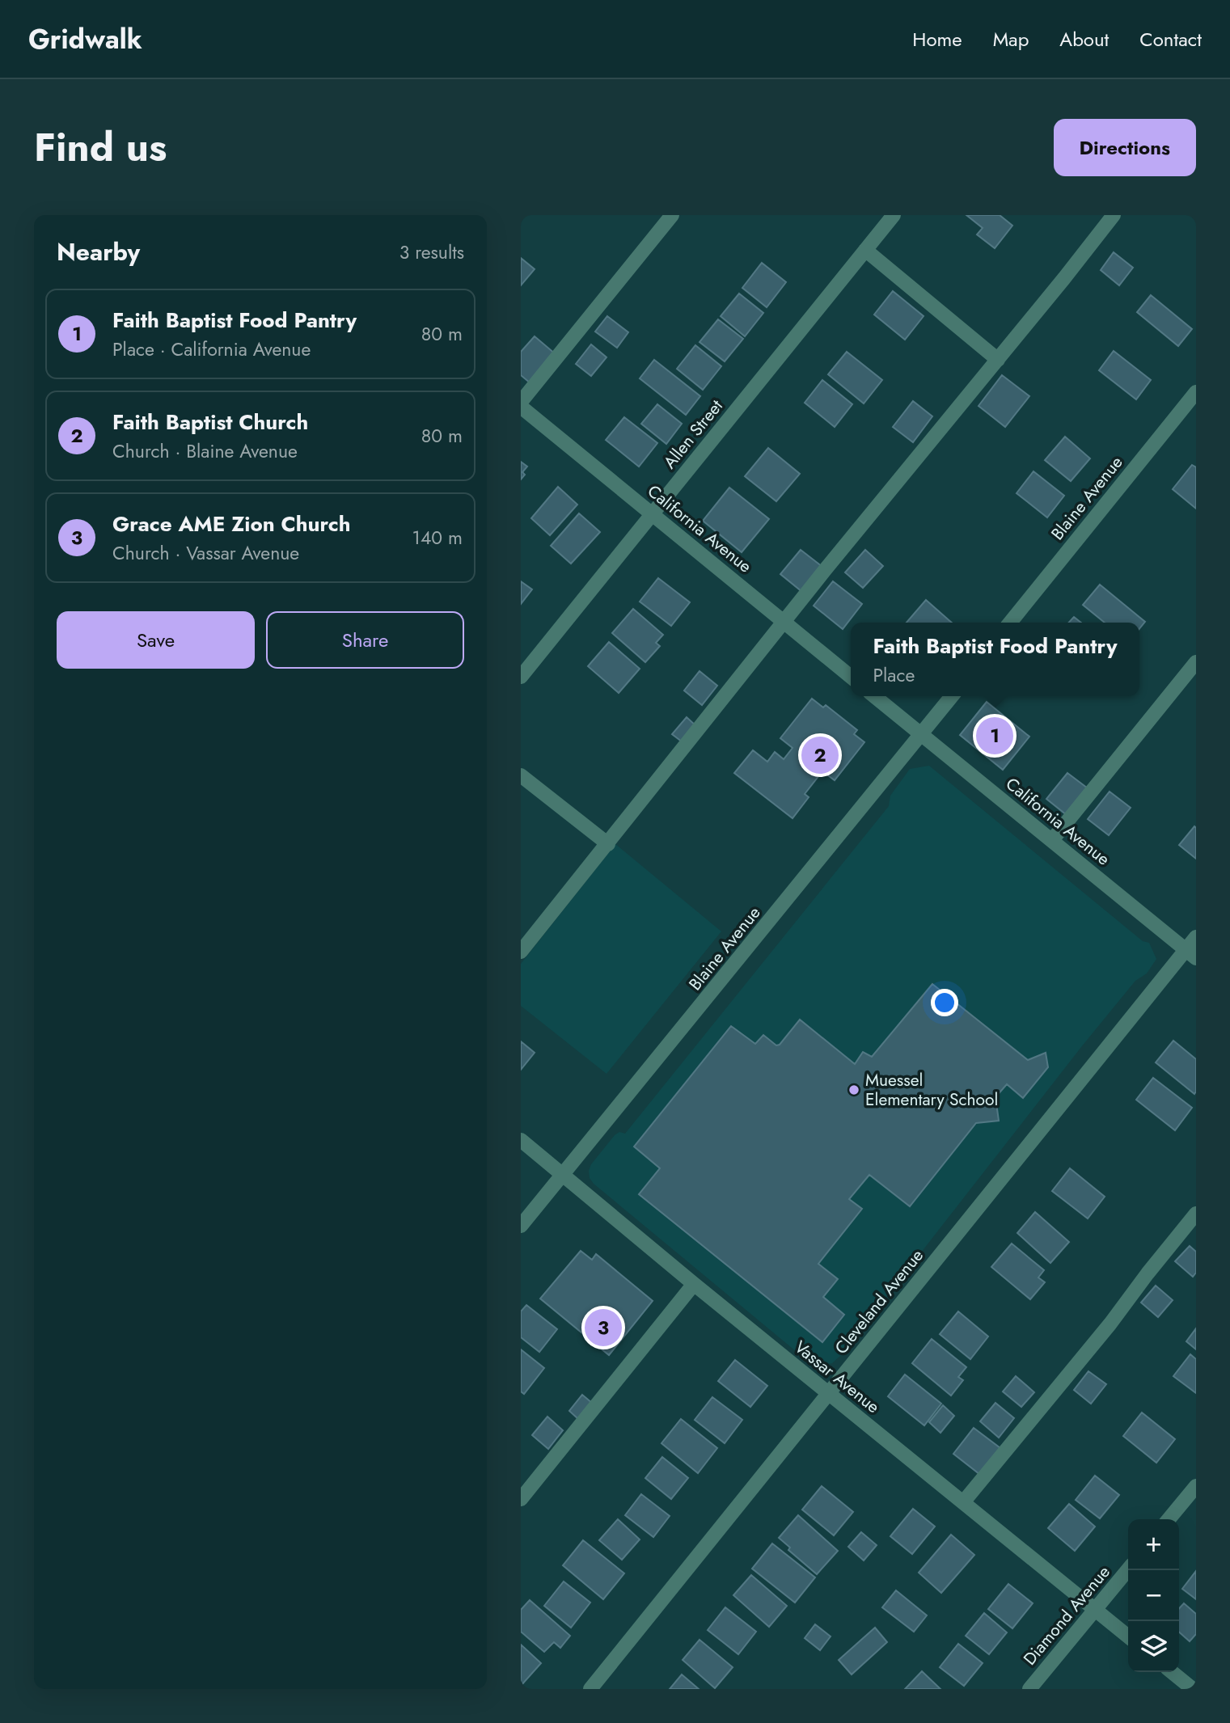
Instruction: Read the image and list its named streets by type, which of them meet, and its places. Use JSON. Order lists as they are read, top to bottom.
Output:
{
  "streets": {
    "street": [
      "Allen Street",
      "Blaine Avenue",
      "California Avenue",
      "Cleveland Avenue",
      "Vassar Avenue",
      "Diamond Avenue"
    ]
  },
  "crossings": [
    ["Allen Street", "California Avenue"],
    ["Blaine Avenue", "California Avenue"],
    ["Blaine Avenue", "Vassar Avenue"],
    ["California Avenue", "Cleveland Avenue"],
    ["Cleveland Avenue", "Vassar Avenue"],
    ["Vassar Avenue", "Diamond Avenue"]
  ],
  "places": ["Muessel Elementary School"],
  "page": {
    "header": "Gridwalk",
    "nav": [
      "Home",
      "Map",
      "About",
      "Contact"
    ],
    "title": "Find us",
    "buttons": [
      "Directions",
      ["Save", "Share"]
    ],
    "heading": ["Nearby", "3 results"],
    "list": [
      {
        "mark": "1",
        "name": "Faith Baptist Food Pantry",
        "note": "Place · California Avenue",
        "value": "80 m"
      },
      {
        "mark": "2",
        "name": "Faith Baptist Church",
        "note": "Church · Blaine Avenue",
        "value": "80 m"
      },
      {
        "mark": "3",
        "name": "Grace AME Zion Church",
        "note": "Church · Vassar Avenue",
        "value": "140 m"
      }
    ],
    "popup": ["Faith Baptist Food Pantry", "Place"],
    "pins": ["1", "2", "3"],
    "map_buttons": ["+", "−"]
  }
}
